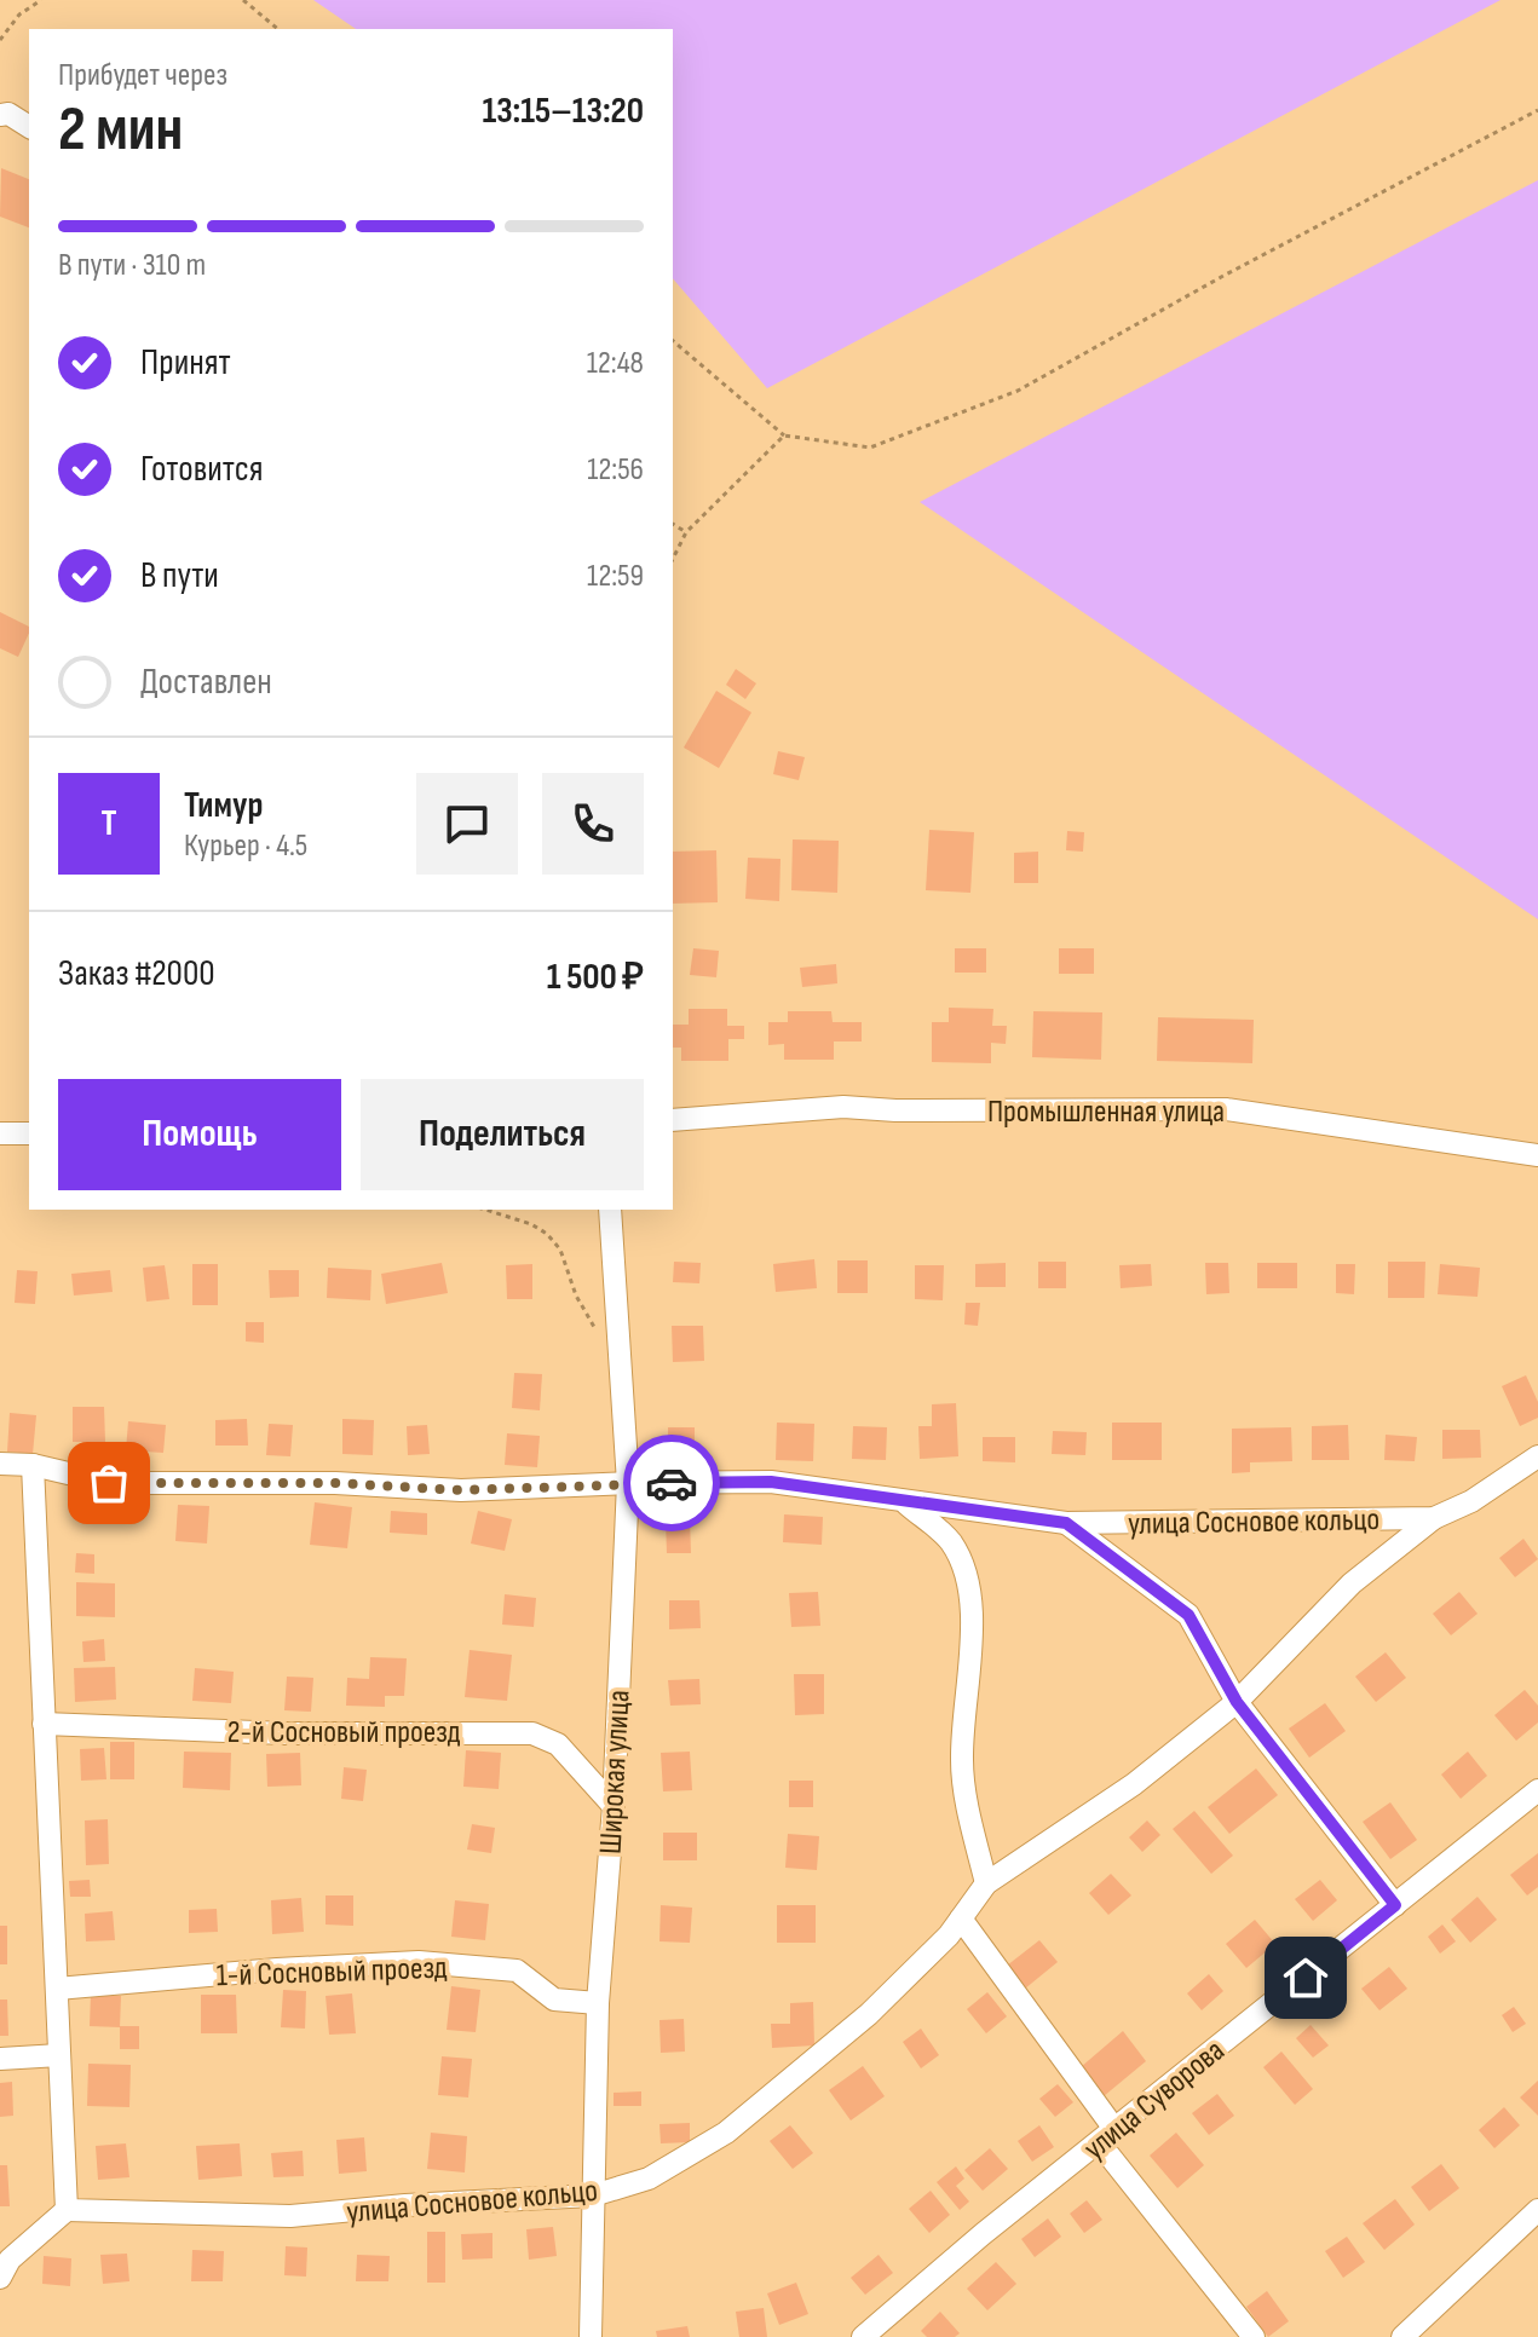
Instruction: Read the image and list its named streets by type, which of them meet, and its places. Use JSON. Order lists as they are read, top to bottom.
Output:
{
  "streets": {
    "street": [
      "Промышленная улица",
      "улица Сосновое кольцо",
      "2-й Сосновый проезд",
      "Широкая улица",
      "1-й Сосновый проезд",
      "улица Суворова"
    ]
  },
  "crossings": [
    ["улица Сосновое кольцо", "Широкая улица"],
    ["2-й Сосновый проезд", "Широкая улица"],
    ["Широкая улица", "1-й Сосновый проезд"]
  ],
  "page": {
    "heading": ["2 мин", "Прибудет через", "13:15–13:20"],
    "panel": [
      "Тимур",
      "Курьер · 4.5",
      "Заказ #2000",
      "1 500 ₽"
    ],
    "bar": "В пути · 310 m",
    "list": [
      ["Принят", "12:48"],
      ["Готовится", "12:56"],
      ["В пути", "12:59"],
      "Доставлен"
    ],
    "round": "Т",
    "buttons": ["Помощь", "Поделиться"]
  }
}
